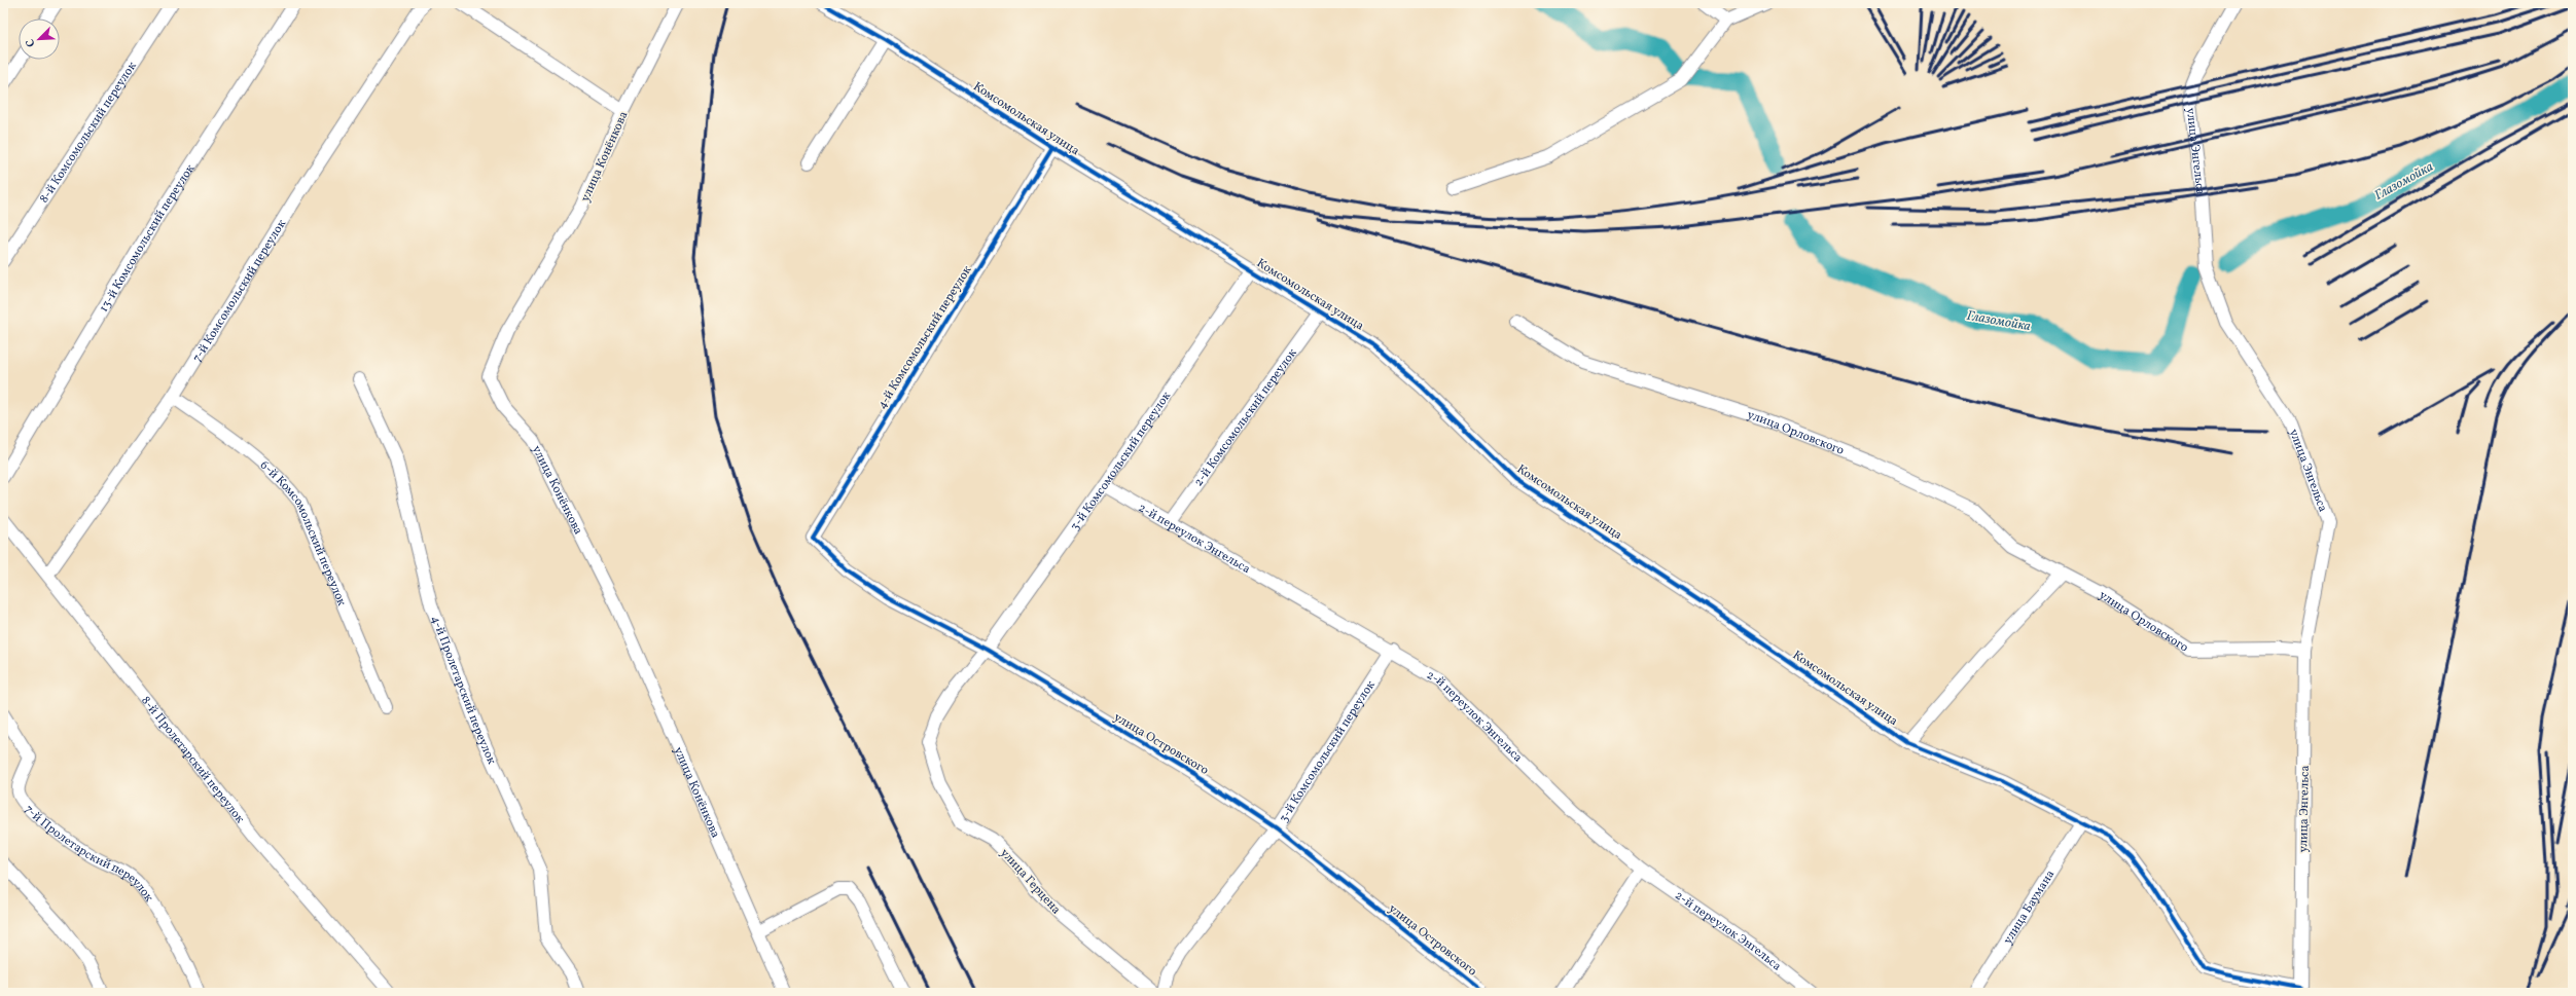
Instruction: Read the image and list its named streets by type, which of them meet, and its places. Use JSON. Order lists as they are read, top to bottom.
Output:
{
  "streets": {
    "street": [
      "Комсомольская улица",
      "8-й Комсомольский переулок",
      "улица Энгельса",
      "улица Конёнкова",
      "13-й Комсомольский переулок",
      "7-й Комсомольский переулок",
      "4-й Комсомольский переулок",
      "2-й Комсомольский переулок",
      "улица Орловского",
      "3-й Комсомольский переулок",
      "6-й Комсомольский переулок",
      "2-й переулок Энгельса",
      "4-й Пролетарский переулок",
      "улица Островского",
      "8-й Пролетарский переулок",
      "7-й Пролетарский переулок",
      "улица Герцена",
      "улица Баумана"
    ]
  },
  "crossings": [
    ["Комсомольская улица", "улица Энгельса"],
    ["Комсомольская улица", "4-й Комсомольский переулок"],
    ["Комсомольская улица", "2-й Комсомольский переулок"],
    ["Комсомольская улица", "3-й Комсомольский переулок"],
    ["Комсомольская улица", "улица Баумана"],
    ["улица Энгельса", "улица Орловского"],
    ["7-й Комсомольский переулок", "6-й Комсомольский переулок"],
    ["7-й Комсомольский переулок", "8-й Пролетарский переулок"],
    ["4-й Комсомольский переулок", "улица Островского"],
    ["2-й Комсомольский переулок", "2-й переулок Энгельса"],
    ["3-й Комсомольский переулок", "2-й переулок Энгельса"],
    ["3-й Комсомольский переулок", "улица Островского"],
    ["3-й Комсомольский переулок", "улица Герцена"],
    ["улица Островского", "улица Герцена"]
  ],
  "water": ["Глазомойка"],
  "north": "bottom left"
}
